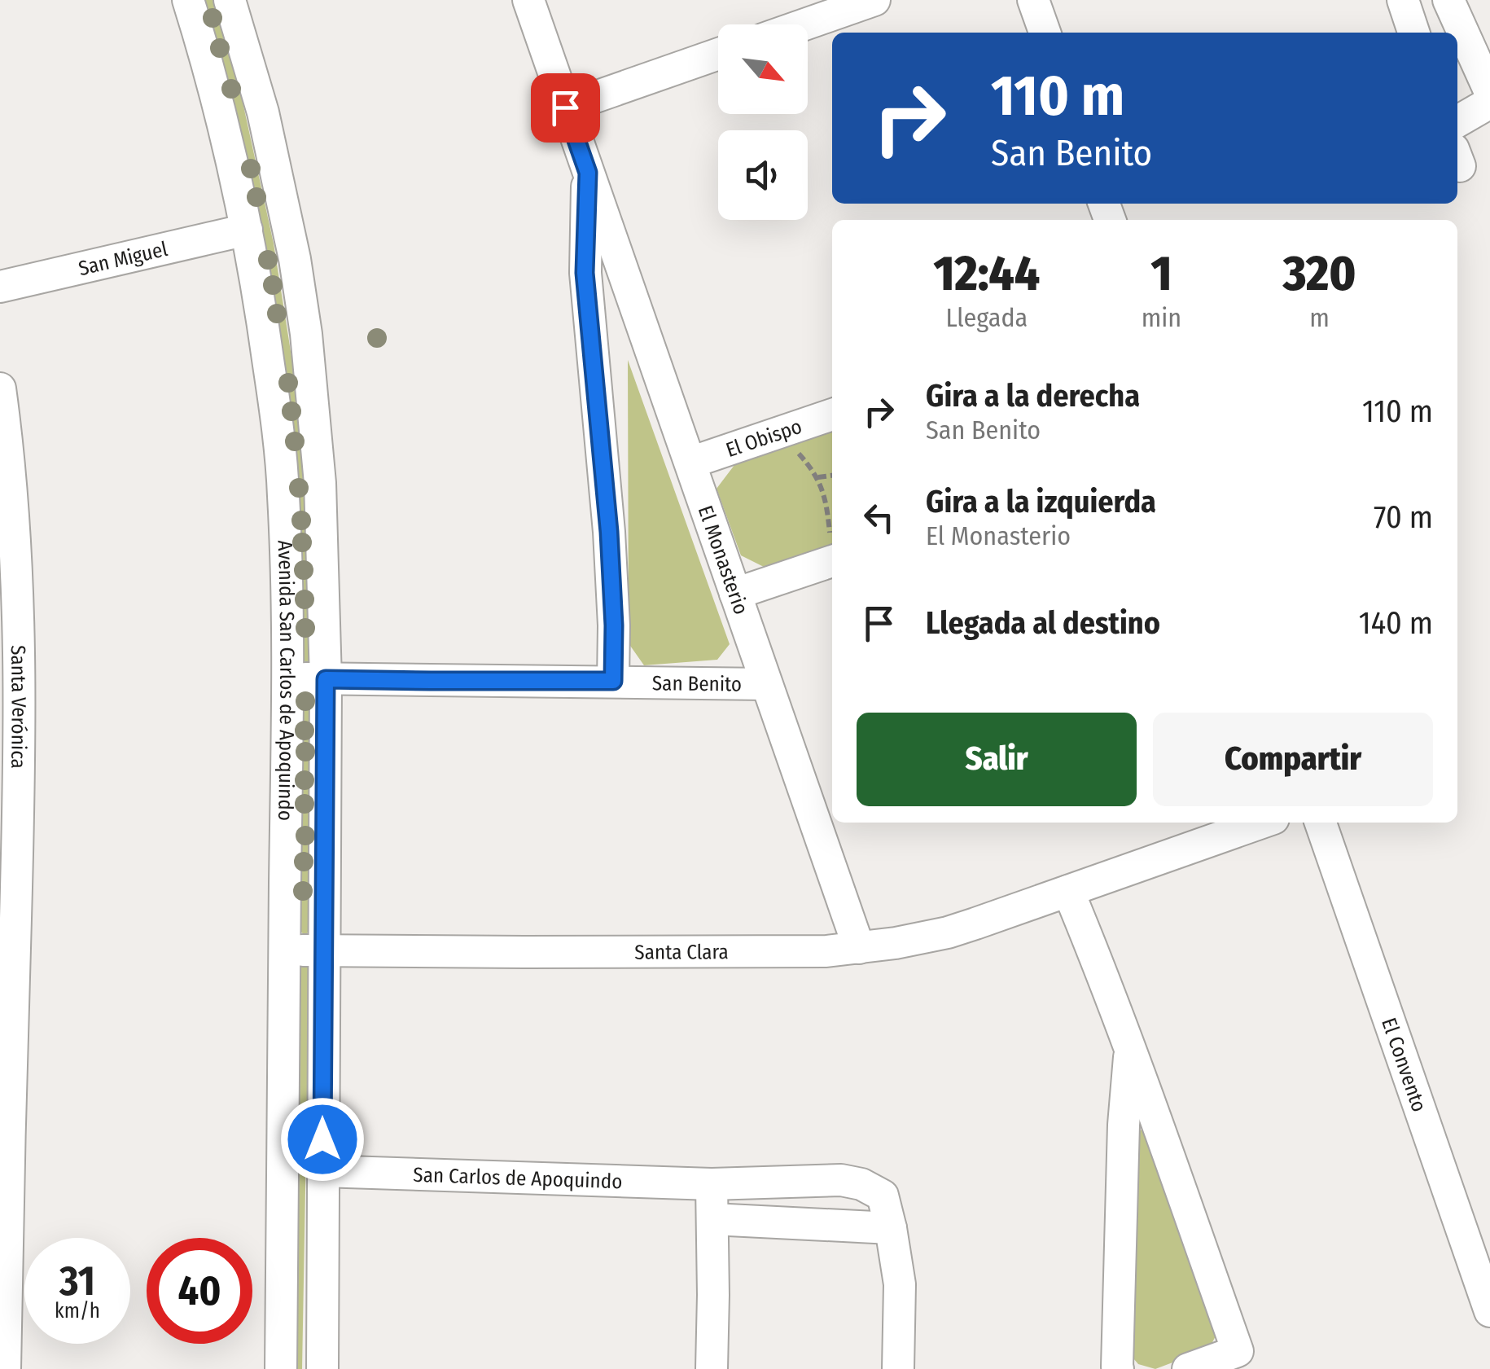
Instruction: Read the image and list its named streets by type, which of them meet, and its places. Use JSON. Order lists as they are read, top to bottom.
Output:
{
  "streets": {
    "street": [
      "San Miguel",
      "El Obispo",
      "El Monasterio",
      "Avenida San Carlos de Apoquindo",
      "San Benito",
      "Santa Verónica",
      "Santa Clara",
      "El Convento",
      "San Carlos de Apoquindo"
    ]
  },
  "crossings": [
    ["San Miguel", "Avenida San Carlos de Apoquindo"],
    ["El Obispo", "El Monasterio"],
    ["El Monasterio", "San Benito"],
    ["El Monasterio", "Santa Clara"],
    ["Avenida San Carlos de Apoquindo", "San Benito"],
    ["Avenida San Carlos de Apoquindo", "Santa Clara"],
    ["Avenida San Carlos de Apoquindo", "San Carlos de Apoquindo"]
  ],
  "north": "bottom right",
  "page": {
    "turn": ["110 m", "San Benito"],
    "eta": [
      "12:44",
      "Llegada",
      "1",
      "min",
      "320",
      "m"
    ],
    "list": [
      {
        "name": "Gira a la derecha",
        "note": "San Benito",
        "value": "110 m"
      },
      {
        "name": "Gira a la izquierda",
        "note": "El Monasterio",
        "value": "70 m"
      },
      {
        "name": "Llegada al destino",
        "value": "140 m"
      }
    ],
    "buttons": ["Salir", "Compartir"],
    "speed": "31 km/h",
    "limit": "40"
  }
}
